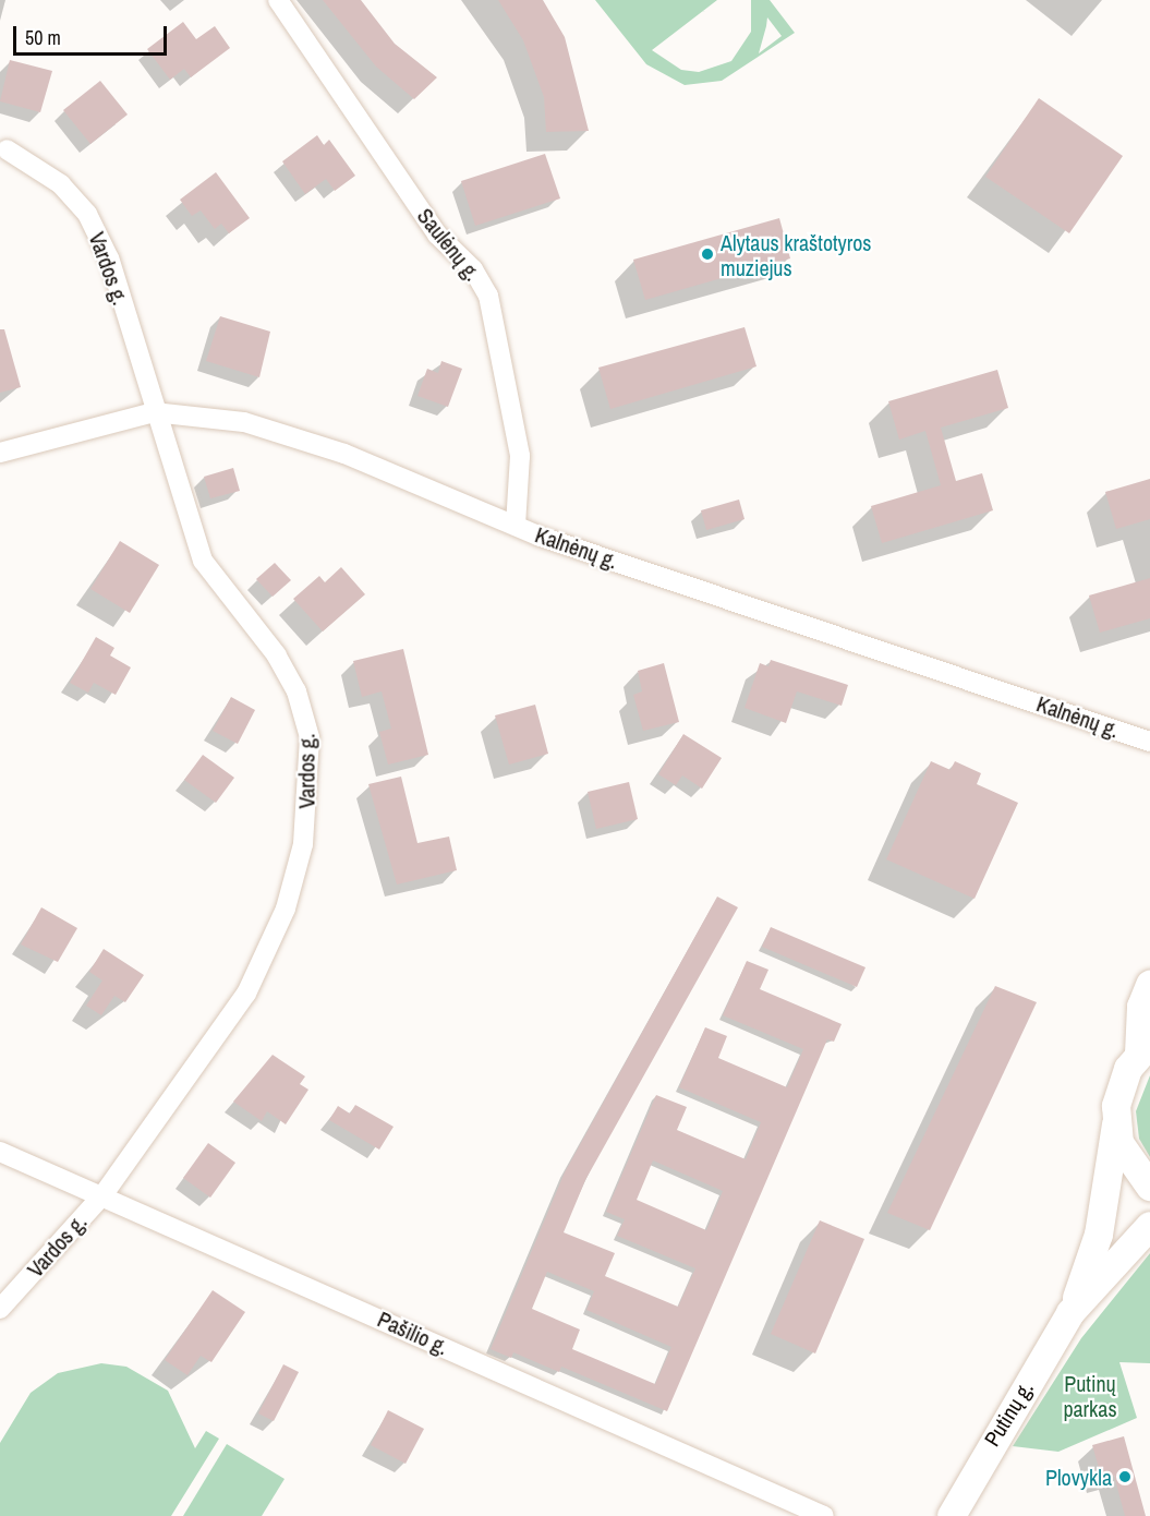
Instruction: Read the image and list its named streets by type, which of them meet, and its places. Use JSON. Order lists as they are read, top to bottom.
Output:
{
  "streets": {
    "main road": ["Putinų g."],
    "street": [
      "Saulėnų g.",
      "Vardos g.",
      "Kalnėnų g.",
      "Pašilio g."
    ]
  },
  "crossings": [
    ["Saulėnų g.", "Kalnėnų g."],
    ["Vardos g.", "Kalnėnų g."],
    ["Vardos g.", "Pašilio g."]
  ],
  "parks": ["Putinų parkas"],
  "places": ["Alytaus kraštotyros muziejus", "Plovykla"],
  "scale_bar": "50 m"
}
